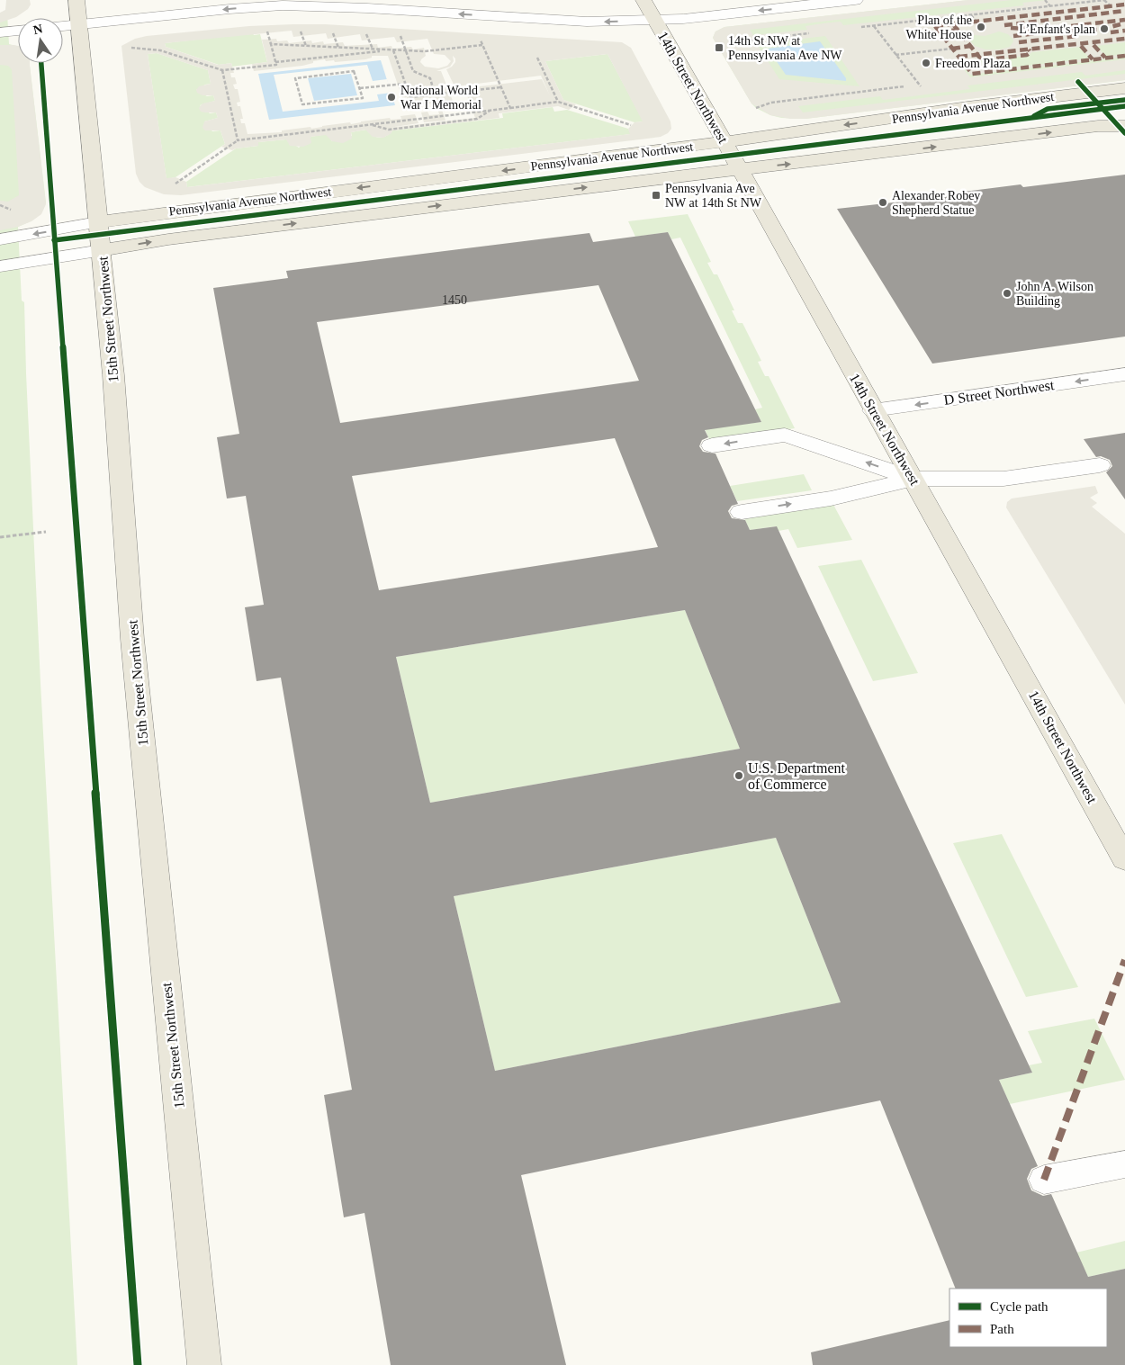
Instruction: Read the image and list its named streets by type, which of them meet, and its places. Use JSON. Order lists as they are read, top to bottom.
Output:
{
  "streets": {
    "main road": ["14th Street Northwest", "Pennsylvania Avenue Northwest", "15th Street Northwest"],
    "street": ["D Street Northwest"]
  },
  "crossings": [
    ["14th Street Northwest", "Pennsylvania Avenue Northwest"],
    ["14th Street Northwest", "D Street Northwest"],
    ["Pennsylvania Avenue Northwest", "15th Street Northwest"]
  ],
  "places": {
    "other": [
      "Plan of the White House",
      "L’Enfant's plan",
      "Freedom Plaza",
      "National World War I Memorial",
      "Alexander Robey Shepherd Statue",
      "John A. Wilson Building",
      "U.S. Department of Commerce"
    ],
    "transit": ["14th St NW at Pennsylvania Ave NW", "Pennsylvania Ave NW at 14th St NW"]
  },
  "house_numbers": ["1450"],
  "legend": ["Cycle path", "Path"],
  "north": "top"
}
